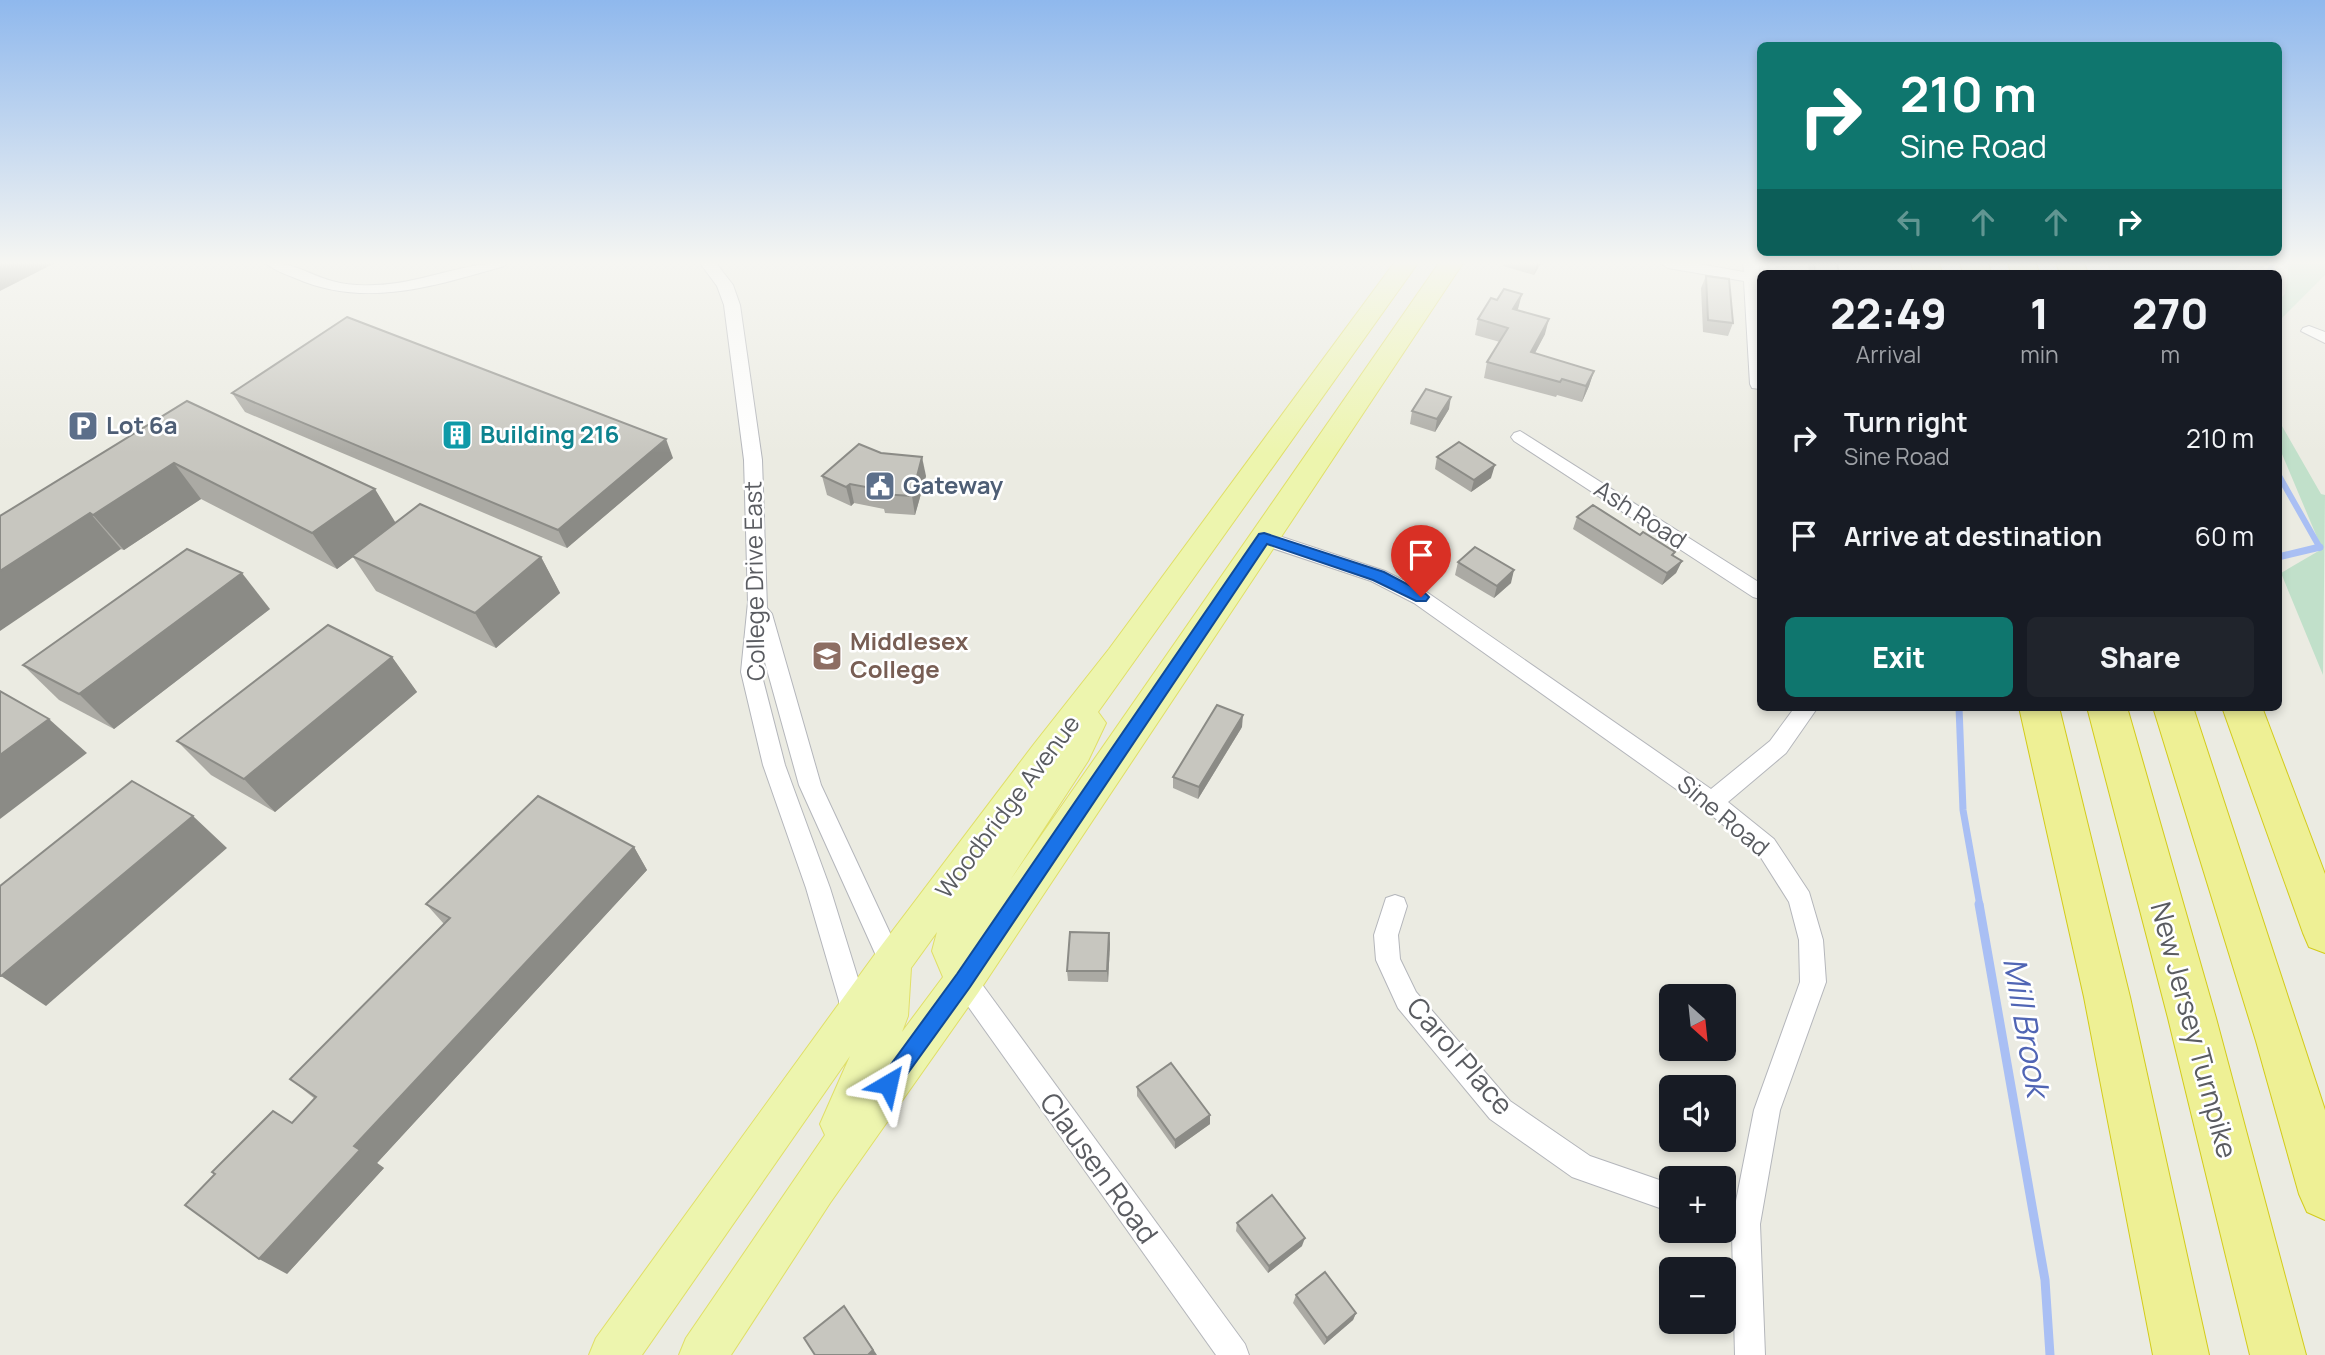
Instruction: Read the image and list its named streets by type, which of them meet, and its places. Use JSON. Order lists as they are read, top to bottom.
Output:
{
  "streets": {
    "highway": ["New Jersey Turnpike"],
    "main road": ["Woodbridge Avenue"],
    "street": [
      "Ash Road",
      "College Drive East",
      "Sine Road",
      "Carol Place",
      "Clausen Road"
    ]
  },
  "crossings": [
    ["College Drive East", "Woodbridge Avenue"]
  ],
  "water": ["Mill Brook"],
  "places": {
    "parking": ["Lot 6a"],
    "building": ["Building 216"],
    "public building": ["Gateway"],
    "school or university": ["Middlesex College"]
  },
  "north": "bottom right",
  "page": {
    "turn": ["210 m", "Sine Road"],
    "eta": [
      "22:49",
      "Arrival",
      "1",
      "min",
      "270",
      "m"
    ],
    "list": [
      {
        "name": "Turn right",
        "note": "Sine Road",
        "value": "210 m"
      },
      {
        "name": "Arrive at destination",
        "value": "60 m"
      }
    ],
    "buttons": ["Exit", "Share"],
    "map_buttons": ["+", "−"]
  }
}
